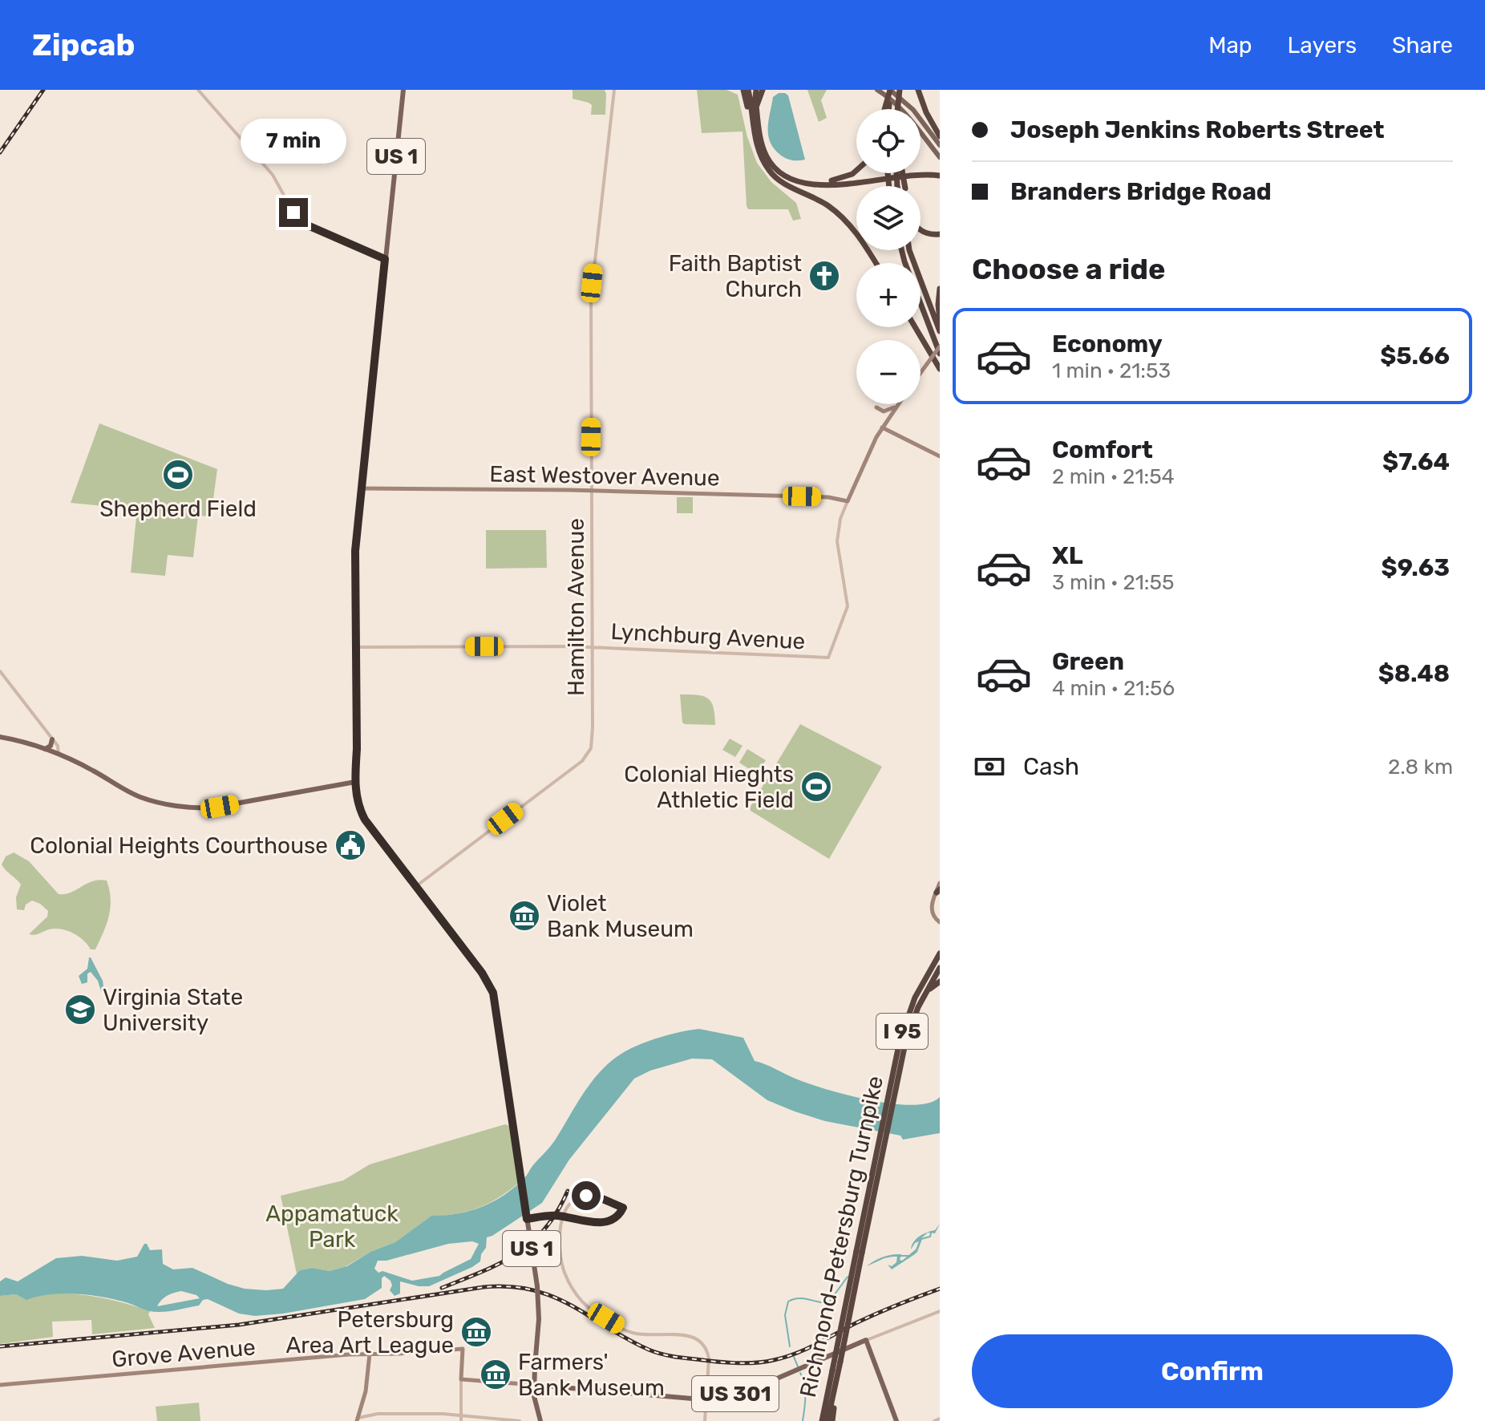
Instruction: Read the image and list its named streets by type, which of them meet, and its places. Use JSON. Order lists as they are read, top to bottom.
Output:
{
  "streets": {
    "highway": ["I 95", "Richmond-Petersburg Turnpike"],
    "main road": [
      "US 1",
      "East Westover Avenue",
      "Grove Avenue",
      "US 301"
    ],
    "street": ["Hamilton Avenue", "Lynchburg Avenue"]
  },
  "crossings": [
    ["US 1", "East Westover Avenue"],
    ["US 1", "Hamilton Avenue"],
    ["US 1", "Lynchburg Avenue"],
    ["US 1", "US 301"],
    ["East Westover Avenue", "Hamilton Avenue"],
    ["East Westover Avenue", "Lynchburg Avenue"],
    ["Hamilton Avenue", "Lynchburg Avenue"]
  ],
  "parks": ["Appamatuck Park"],
  "places": {
    "church": ["Faith Baptist Church"],
    "sports": ["Shepherd Field", "Colonial Hieghts Athletic Field"],
    "public building": ["Colonial Heights Courthouse"],
    "museum": ["Violet Bank Museum", "Petersburg Area Art League", "Farmers' Bank Museum"],
    "school or university": ["Virginia State University"]
  },
  "page": {
    "header": "Zipcab",
    "nav": ["Map", "Layers", "Share"],
    "banner": ["Joseph Jenkins Roberts Street", "Branders Bridge Road"],
    "map_buttons": ["+", "−"],
    "bubble": "7 min",
    "heading": "Choose a ride",
    "list": [
      {
        "name": "Economy",
        "note": "1 min · 21:53",
        "value": "$5.66"
      },
      {
        "name": "Comfort",
        "note": "2 min · 21:54",
        "value": "$7.64"
      },
      {
        "name": "XL",
        "note": "3 min · 21:55",
        "value": "$9.63"
      },
      {
        "name": "Green",
        "note": "4 min · 21:56",
        "value": "$8.48"
      }
    ],
    "pay": ["Cash", "2.8 km"],
    "buttons": "Confirm"
  }
}
